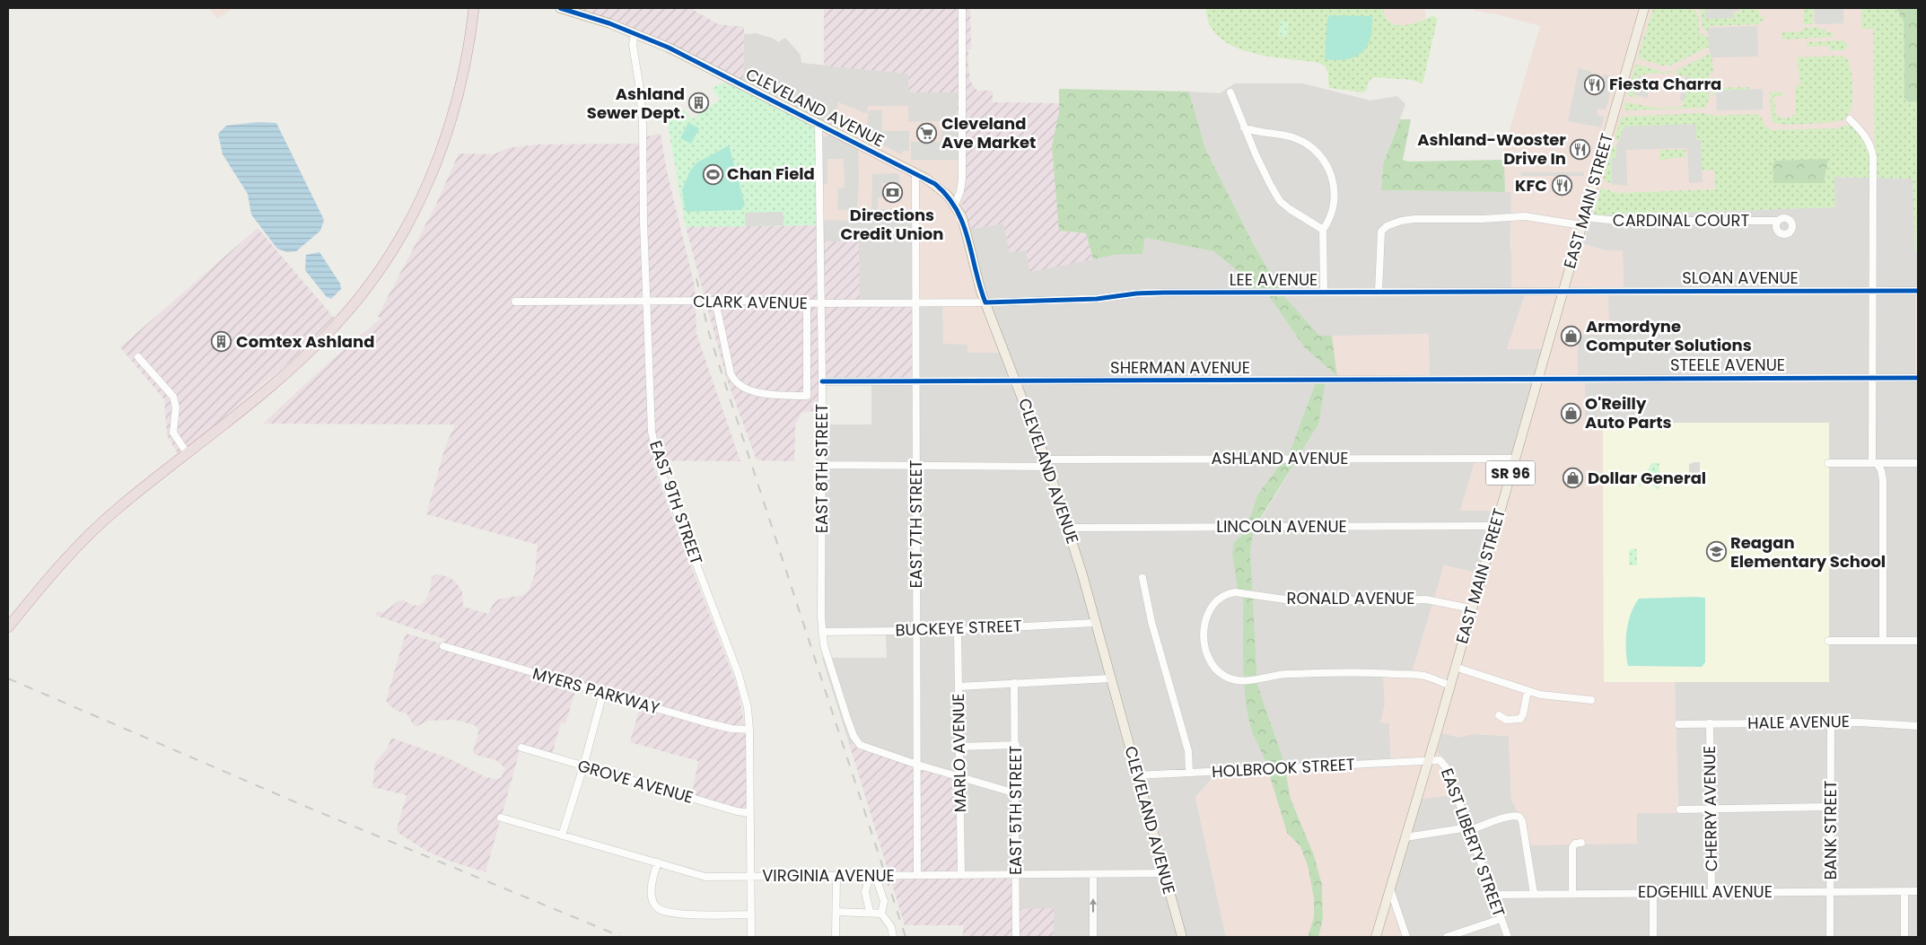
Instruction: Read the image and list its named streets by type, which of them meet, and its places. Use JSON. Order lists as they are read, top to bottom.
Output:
{
  "streets": {
    "main road": ["CLEVELAND AVENUE", "EAST MAIN STREET", "SR 96"],
    "street": [
      "CARDINAL COURT",
      "SLOAN AVENUE",
      "LEE AVENUE",
      "CLARK AVENUE",
      "STEELE AVENUE",
      "SHERMAN AVENUE",
      "ASHLAND AVENUE",
      "EAST 8TH STREET",
      "EAST 9TH STREET",
      "EAST 7TH STREET",
      "LINCOLN AVENUE",
      "RONALD AVENUE",
      "BUCKEYE STREET",
      "MYERS PARKWAY",
      "HALE AVENUE",
      "MARLO AVENUE",
      "HOLBROOK STREET",
      "GROVE AVENUE",
      "CHERRY AVENUE",
      "EAST 5TH STREET",
      "BANK STREET",
      "EAST LIBERTY STREET",
      "VIRGINIA AVENUE",
      "EDGEHILL AVENUE"
    ]
  },
  "crossings": [
    ["CLEVELAND AVENUE", "LEE AVENUE"],
    ["CLEVELAND AVENUE", "CLARK AVENUE"],
    ["CLEVELAND AVENUE", "SHERMAN AVENUE"],
    ["CLEVELAND AVENUE", "ASHLAND AVENUE"],
    ["CLEVELAND AVENUE", "EAST 8TH STREET"],
    ["CLEVELAND AVENUE", "EAST 9TH STREET"],
    ["CLEVELAND AVENUE", "EAST 7TH STREET"],
    ["CLEVELAND AVENUE", "LINCOLN AVENUE"],
    ["CLEVELAND AVENUE", "BUCKEYE STREET"],
    ["CLEVELAND AVENUE", "HOLBROOK STREET"],
    ["CLEVELAND AVENUE", "VIRGINIA AVENUE"],
    ["EAST MAIN STREET", "CARDINAL COURT"],
    ["EAST MAIN STREET", "SLOAN AVENUE"],
    ["EAST MAIN STREET", "LEE AVENUE"],
    ["EAST MAIN STREET", "STEELE AVENUE"],
    ["EAST MAIN STREET", "SHERMAN AVENUE"],
    ["EAST MAIN STREET", "ASHLAND AVENUE"],
    ["EAST MAIN STREET", "LINCOLN AVENUE"],
    ["EAST MAIN STREET", "RONALD AVENUE"],
    ["EAST MAIN STREET", "HOLBROOK STREET"],
    ["EAST MAIN STREET", "EAST LIBERTY STREET"],
    ["CARDINAL COURT", "LEE AVENUE"],
    ["SLOAN AVENUE", "LEE AVENUE"],
    ["LEE AVENUE", "CLARK AVENUE"],
    ["CLARK AVENUE", "EAST 8TH STREET"],
    ["CLARK AVENUE", "EAST 9TH STREET"],
    ["CLARK AVENUE", "EAST 7TH STREET"],
    ["STEELE AVENUE", "SHERMAN AVENUE"],
    ["SHERMAN AVENUE", "EAST 8TH STREET"],
    ["SHERMAN AVENUE", "EAST 7TH STREET"],
    ["ASHLAND AVENUE", "EAST 8TH STREET"],
    ["ASHLAND AVENUE", "EAST 7TH STREET"],
    ["EAST 8TH STREET", "EAST 7TH STREET"],
    ["EAST 8TH STREET", "BUCKEYE STREET"],
    ["EAST 9TH STREET", "MYERS PARKWAY"],
    ["EAST 9TH STREET", "GROVE AVENUE"],
    ["EAST 9TH STREET", "VIRGINIA AVENUE"],
    ["EAST 7TH STREET", "BUCKEYE STREET"],
    ["EAST 7TH STREET", "VIRGINIA AVENUE"],
    ["BUCKEYE STREET", "MARLO AVENUE"],
    ["HALE AVENUE", "CHERRY AVENUE"],
    ["HALE AVENUE", "BANK STREET"],
    ["MARLO AVENUE", "VIRGINIA AVENUE"],
    ["HOLBROOK STREET", "EAST LIBERTY STREET"],
    ["CHERRY AVENUE", "EDGEHILL AVENUE"],
    ["EAST 5TH STREET", "VIRGINIA AVENUE"],
    ["BANK STREET", "EDGEHILL AVENUE"],
    ["EAST LIBERTY STREET", "EDGEHILL AVENUE"]
  ],
  "places": {
    "restaurant": ["Fiesta Charra", "Ashland-Wooster Drive In", "KFC"],
    "building": ["Ashland Sewer Dept.", "Comtex Ashland"],
    "supermarket": ["Cleveland Ave Market"],
    "sports": ["Chan Field"],
    "bank": ["Directions Credit Union"],
    "shop": ["Armordyne Computer Solutions", "O'Reilly Auto Parts", "Dollar General"],
    "school or university": ["Reagan Elementary School"]
  }
}
